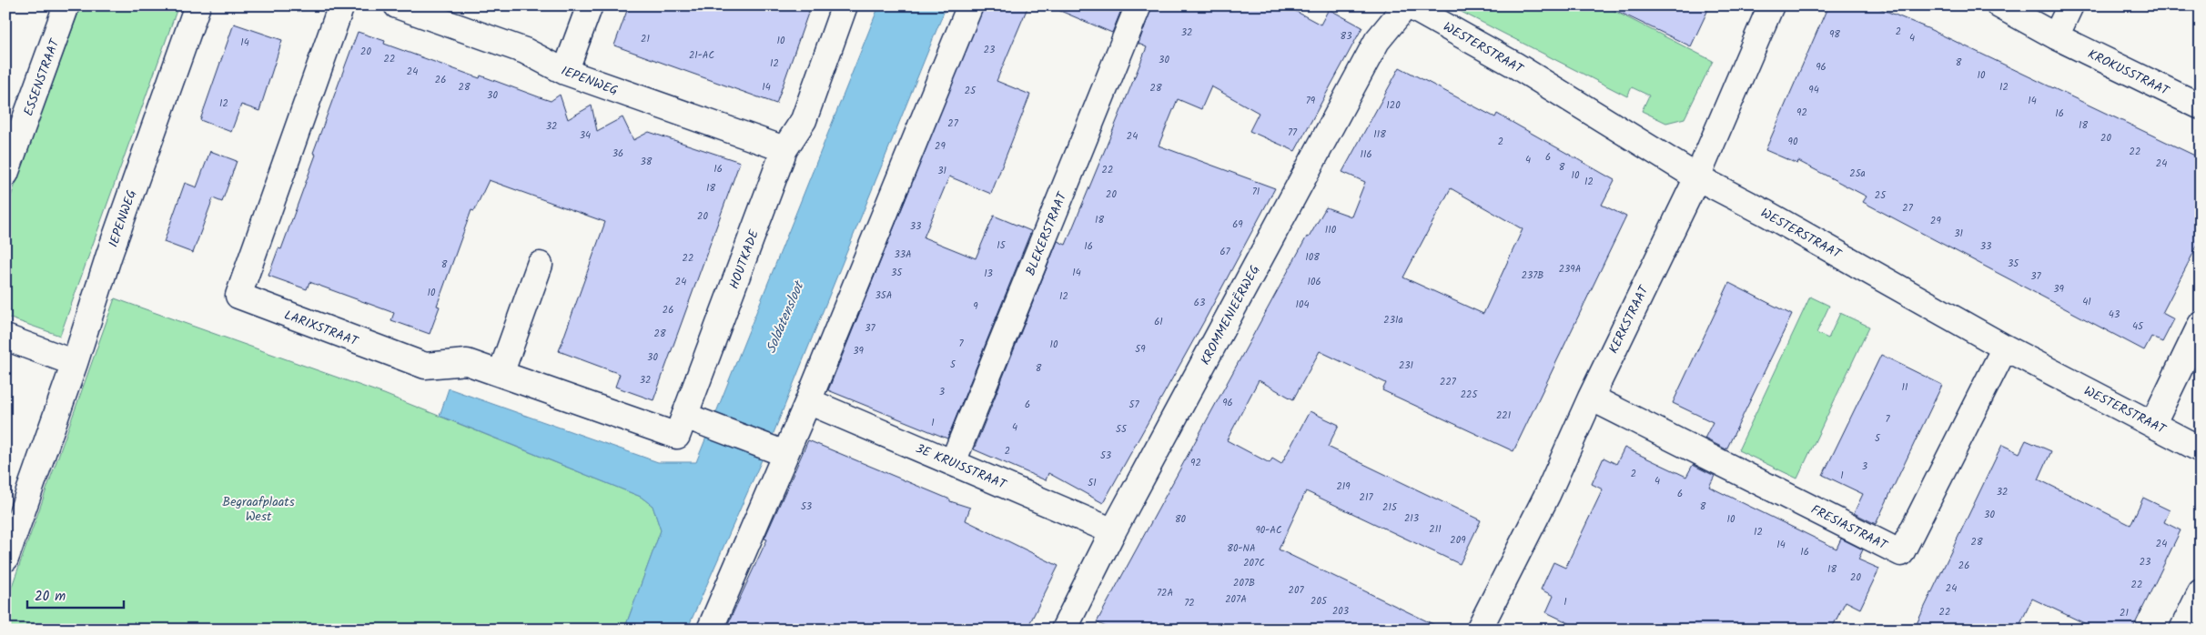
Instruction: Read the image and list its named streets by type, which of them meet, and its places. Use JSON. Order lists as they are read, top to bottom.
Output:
{
  "streets": {
    "street": [
      "WESTERSTRAAT",
      "KROKUSSTRAAT",
      "ESSENSTRAAT",
      "IEPENWEG",
      "BLEKERSTRAAT",
      "HOUTKADE",
      "KROMMENIEËRWEG",
      "KERKSTRAAT",
      "LARIXSTRAAT",
      "3E KRUISSTRAAT",
      "FRESIASTRAAT"
    ]
  },
  "crossings": [
    ["WESTERSTRAAT", "KROMMENIEËRWEG"],
    ["WESTERSTRAAT", "KERKSTRAAT"],
    ["WESTERSTRAAT", "FRESIASTRAAT"],
    ["IEPENWEG", "HOUTKADE"],
    ["BLEKERSTRAAT", "3E KRUISSTRAAT"],
    ["HOUTKADE", "LARIXSTRAAT"],
    ["KROMMENIEËRWEG", "3E KRUISSTRAAT"],
    ["KERKSTRAAT", "FRESIASTRAAT"]
  ],
  "water": ["Soldatensloot"],
  "parks": ["Begraafplaats West"],
  "house_numbers": [
    "2",
    "32",
    "98",
    "83",
    "4",
    "21",
    "10",
    "14",
    "23",
    "20",
    "21-AC",
    "22",
    "30",
    "8",
    "12",
    "96",
    "24",
    "10",
    "26",
    "28",
    "14",
    "12",
    "28",
    "94",
    "25",
    "30",
    "79",
    "14",
    "12",
    "120",
    "92",
    "16",
    "27",
    "18",
    "32",
    "77",
    "118",
    "34",
    "24",
    "20",
    "2",
    "90",
    "29",
    "22",
    "36",
    "116",
    "6",
    "4",
    "38",
    "24",
    "8",
    "16",
    "22",
    "31",
    "25a",
    "10",
    "12",
    "18",
    "71",
    "20",
    "25",
    "27",
    "20",
    "18",
    "29",
    "69",
    "33",
    "110",
    "31",
    "15",
    "16",
    "33",
    "67",
    "33A",
    "108",
    "22",
    "35",
    "8",
    "239A",
    "35",
    "14",
    "13",
    "237B",
    "37",
    "24",
    "106",
    "39",
    "10",
    "35A",
    "12",
    "41",
    "63",
    "104",
    "9",
    "26",
    "43",
    "231a",
    "61",
    "45",
    "37",
    "28",
    "7",
    "10",
    "59",
    "39",
    "30",
    "5",
    "231",
    "8",
    "32",
    "227",
    "11",
    "3",
    "225",
    "96",
    "6",
    "57",
    "221",
    "7",
    "1",
    "4",
    "55",
    "5",
    "2",
    "53",
    "92",
    "3",
    "2",
    "1",
    "4",
    "51",
    "219",
    "32",
    "6",
    "217",
    "53",
    "8",
    "215",
    "30",
    "213",
    "80",
    "10",
    "211",
    "90-AC",
    "12",
    "209",
    "28",
    "24",
    "14",
    "80-NA",
    "16",
    "23",
    "207C",
    "26",
    "18",
    "20",
    "207B",
    "22",
    "24",
    "207",
    "72A",
    "207A",
    "205",
    "1",
    "72",
    "203",
    "22",
    "21"
  ],
  "scale_bar": "20 m"
}
